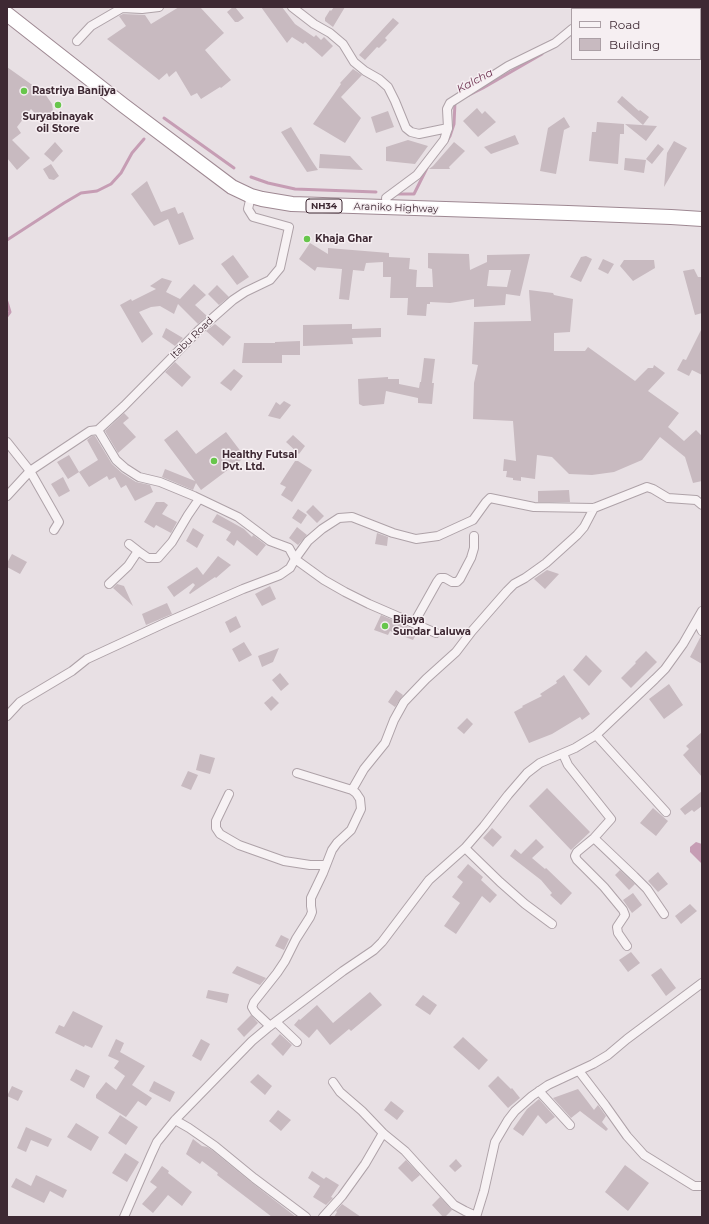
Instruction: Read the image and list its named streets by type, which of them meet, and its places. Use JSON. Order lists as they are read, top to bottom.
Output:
{
  "streets": {
    "highway": ["NH34", "Araniko Highway"],
    "street": ["Itabu Road"]
  },
  "crossings": [
    ["Araniko Highway", "Itabu Road"]
  ],
  "water": ["Kalcha"],
  "places": [
    "Rastriya Banijya",
    "Suryabinayak oil Store",
    "Khaja Ghar",
    "Healthy Futsal Pvt. Ltd.",
    "Bijaya Sundar Laluwa"
  ],
  "legend": ["Road", "Building"]
}
